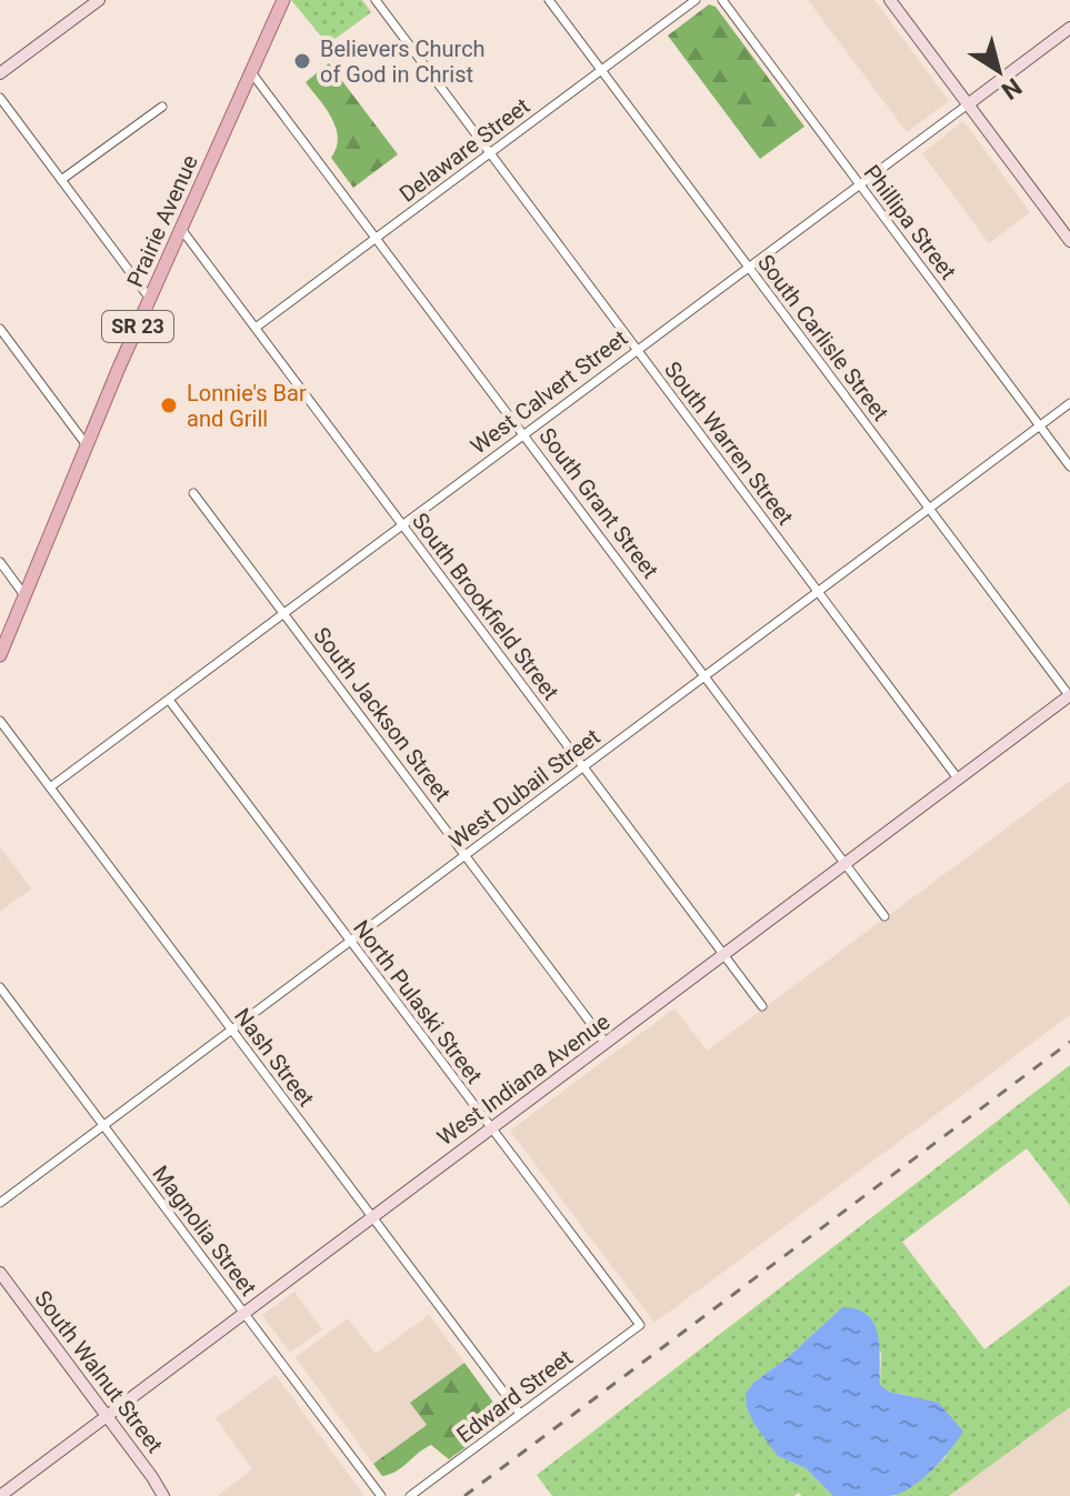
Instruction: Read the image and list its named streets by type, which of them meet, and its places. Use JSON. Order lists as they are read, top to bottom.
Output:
{
  "streets": {
    "main road": ["Prairie Avenue", "SR 23"],
    "street": [
      "Delaware Street",
      "Phillipa Street",
      "South Carlisle Street",
      "West Calvert Street",
      "South Warren Street",
      "South Grant Street",
      "South Brookfield Street",
      "South Jackson Street",
      "West Dubail Street",
      "North Pulaski Street",
      "Nash Street",
      "West Indiana Avenue",
      "Magnolia Street",
      "South Walnut Street",
      "Edward Street"
    ]
  },
  "crossings": [
    ["Delaware Street", "South Carlisle Street"],
    ["Delaware Street", "South Warren Street"],
    ["Delaware Street", "South Grant Street"],
    ["Delaware Street", "South Brookfield Street"],
    ["Prairie Avenue", "South Grant Street"],
    ["Prairie Avenue", "South Brookfield Street"],
    ["Phillipa Street", "West Calvert Street"],
    ["Phillipa Street", "West Dubail Street"],
    ["South Carlisle Street", "West Calvert Street"],
    ["South Carlisle Street", "West Dubail Street"],
    ["South Carlisle Street", "West Indiana Avenue"],
    ["West Calvert Street", "South Warren Street"],
    ["West Calvert Street", "South Grant Street"],
    ["West Calvert Street", "South Brookfield Street"],
    ["West Calvert Street", "South Jackson Street"],
    ["West Calvert Street", "North Pulaski Street"],
    ["West Calvert Street", "Nash Street"],
    ["South Warren Street", "West Dubail Street"],
    ["South Warren Street", "West Indiana Avenue"],
    ["South Grant Street", "West Dubail Street"],
    ["South Grant Street", "West Indiana Avenue"],
    ["South Brookfield Street", "West Dubail Street"],
    ["South Brookfield Street", "West Indiana Avenue"],
    ["South Jackson Street", "West Dubail Street"],
    ["South Jackson Street", "West Indiana Avenue"],
    ["West Dubail Street", "North Pulaski Street"],
    ["West Dubail Street", "Nash Street"],
    ["West Dubail Street", "Magnolia Street"],
    ["North Pulaski Street", "West Indiana Avenue"],
    ["North Pulaski Street", "Edward Street"],
    ["Nash Street", "West Indiana Avenue"],
    ["Nash Street", "Edward Street"],
    ["West Indiana Avenue", "Magnolia Street"],
    ["West Indiana Avenue", "South Walnut Street"]
  ],
  "places": ["Believers Church of God in Christ", "Lonnie's Bar and Grill"],
  "north": "bottom right"
}
